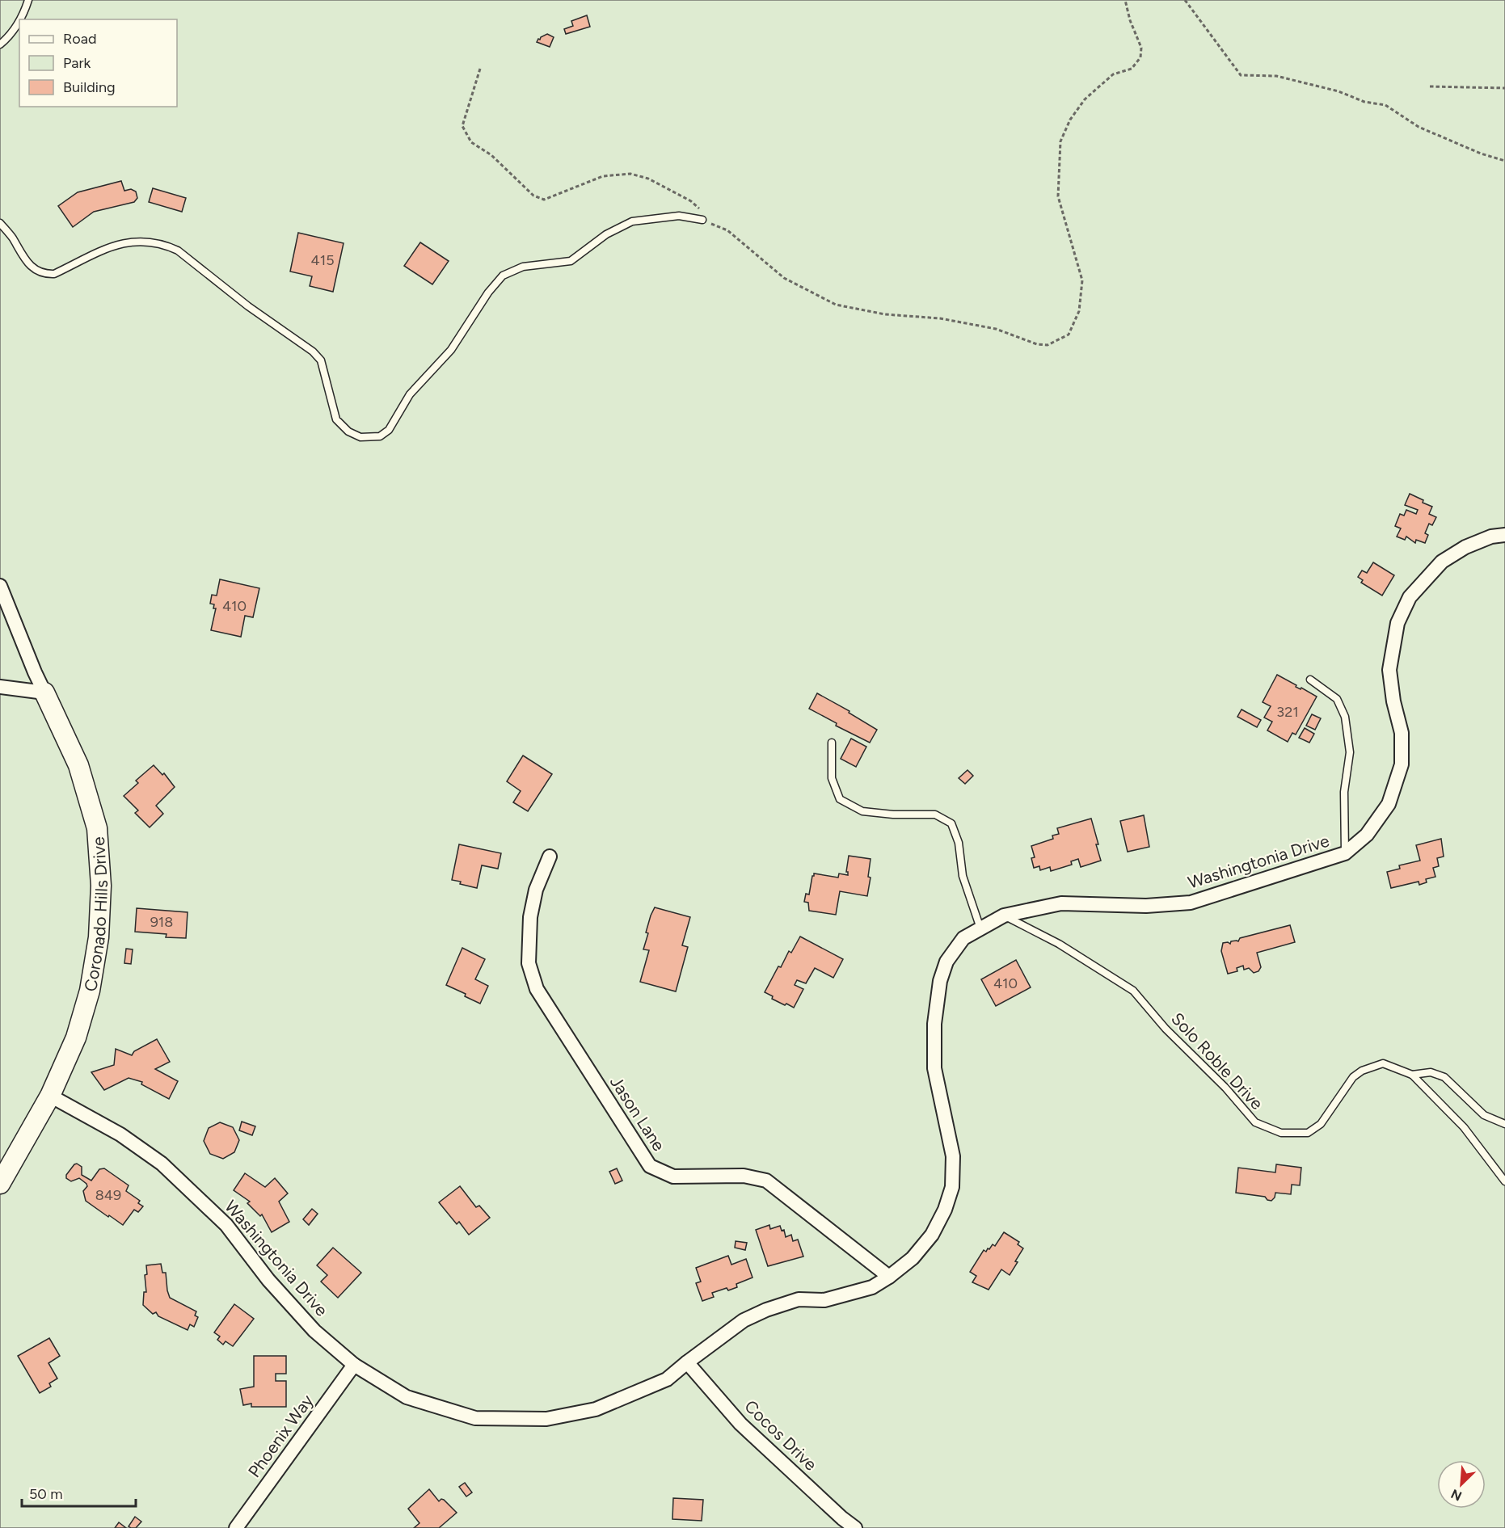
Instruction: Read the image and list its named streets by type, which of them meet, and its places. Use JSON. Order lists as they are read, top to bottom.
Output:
{
  "streets": {
    "street": [
      "Washingtonia Drive",
      "Coronado Hills Drive",
      "Jason Lane",
      "Cocos Drive",
      "Phoenix Way"
    ],
    "lane": ["Solo Roble Drive"]
  },
  "crossings": [
    ["Washingtonia Drive", "Coronado Hills Drive"],
    ["Washingtonia Drive", "Solo Roble Drive"],
    ["Washingtonia Drive", "Jason Lane"],
    ["Washingtonia Drive", "Cocos Drive"],
    ["Washingtonia Drive", "Phoenix Way"]
  ],
  "house_numbers": [
    "415",
    "410",
    "321",
    "918",
    "410",
    "849"
  ],
  "legend": ["Road", "Park", "Building"],
  "scale_bar": "50 m",
  "north": "bottom left"
}
